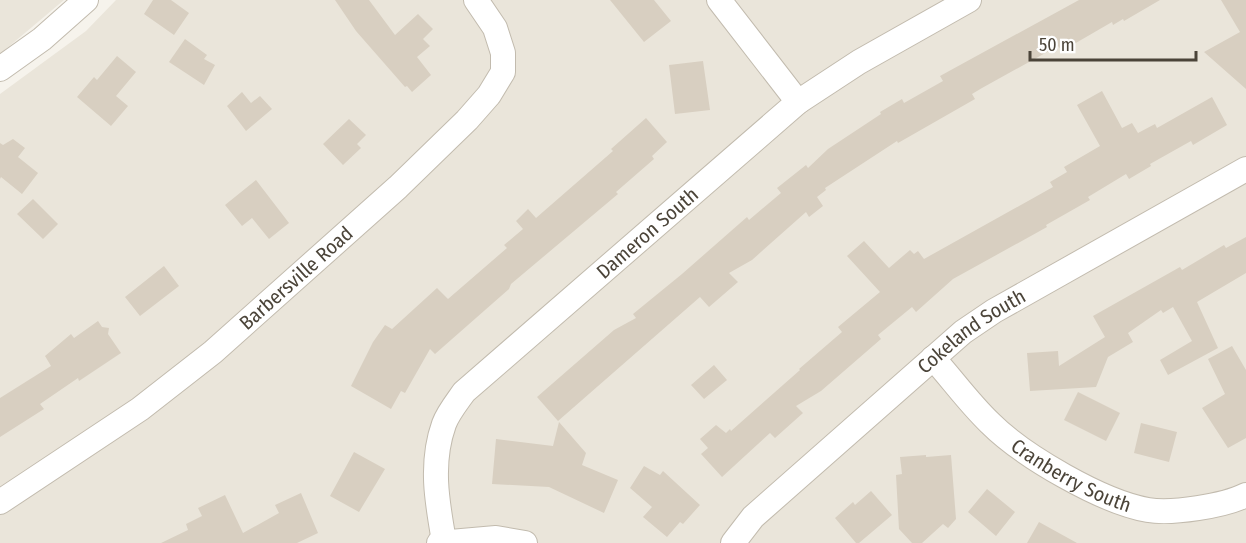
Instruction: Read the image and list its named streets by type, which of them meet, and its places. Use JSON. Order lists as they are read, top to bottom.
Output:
{
  "streets": {
    "street": [
      "Dameron South",
      "Barbersville Road",
      "Cokeland South",
      "Cranberry South"
    ]
  },
  "crossings": [
    ["Cokeland South", "Cranberry South"]
  ],
  "scale_bar": "50 m"
}
